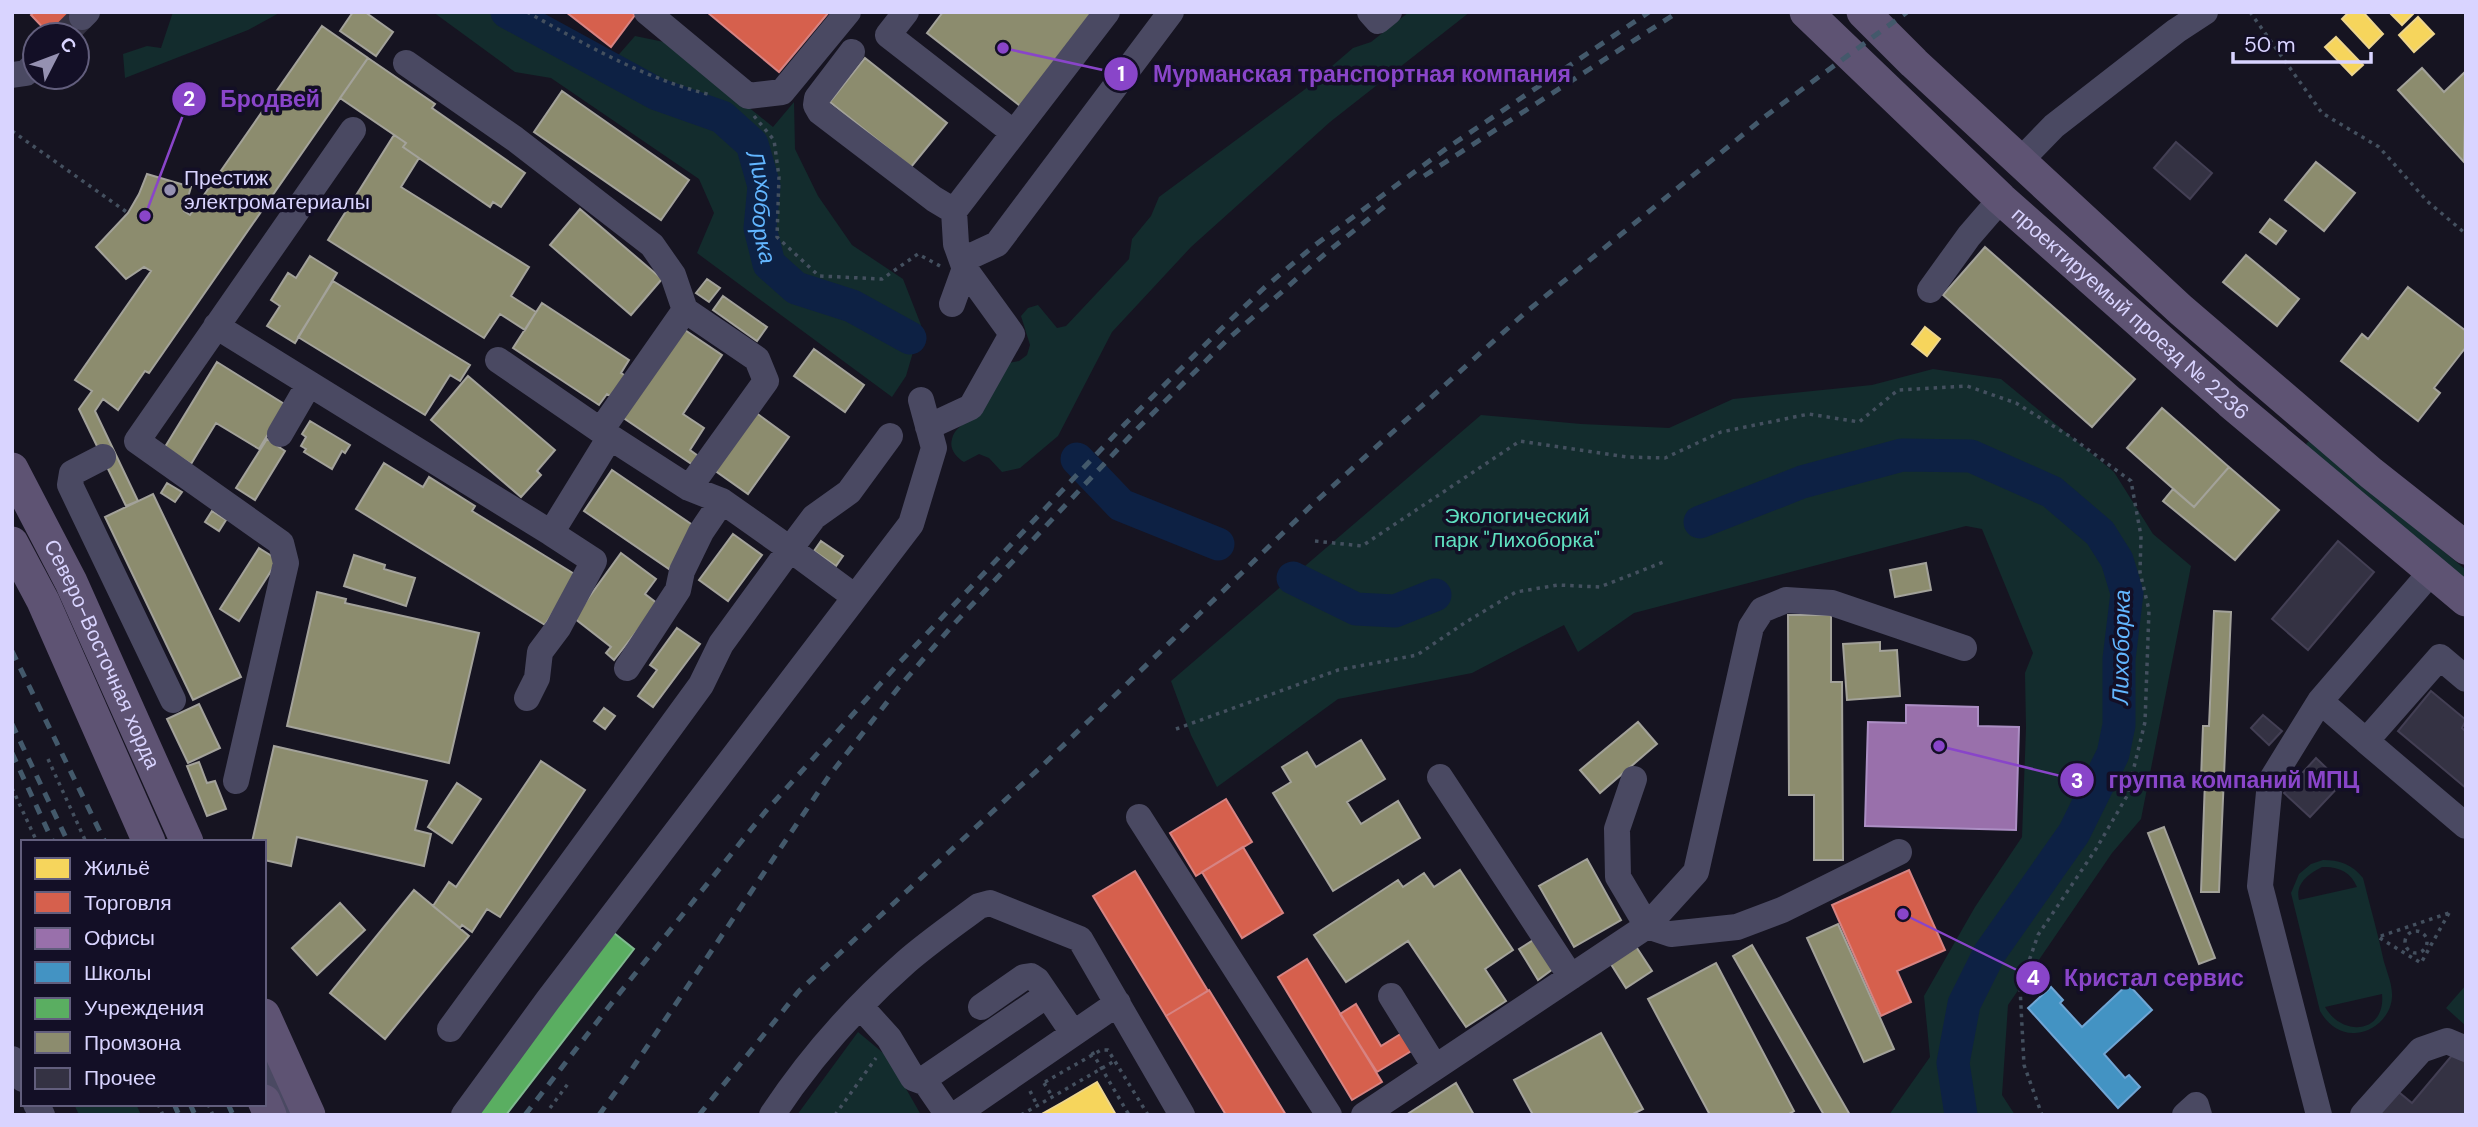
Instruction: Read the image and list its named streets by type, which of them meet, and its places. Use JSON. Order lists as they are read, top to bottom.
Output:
{
  "streets": {
    "main road": ["проектируемый проезд № 2236", "Северо-Восточная хорда"]
  },
  "water": ["Лихоборка"],
  "parks": ["Экологический парк \"Лихоборка\""],
  "places": [
    "Мурманская транспортная компания",
    "Престиж электроматериалы",
    "Бродвей",
    "группа компаний МПЦ",
    "Кристал сервис"
  ],
  "legend": [
    "Жильё",
    "Торговля",
    "Офисы",
    "Школы",
    "Учреждения",
    "Промзона",
    "Прочее"
  ],
  "scale_bar": "50 m",
  "north": "top right"
}
